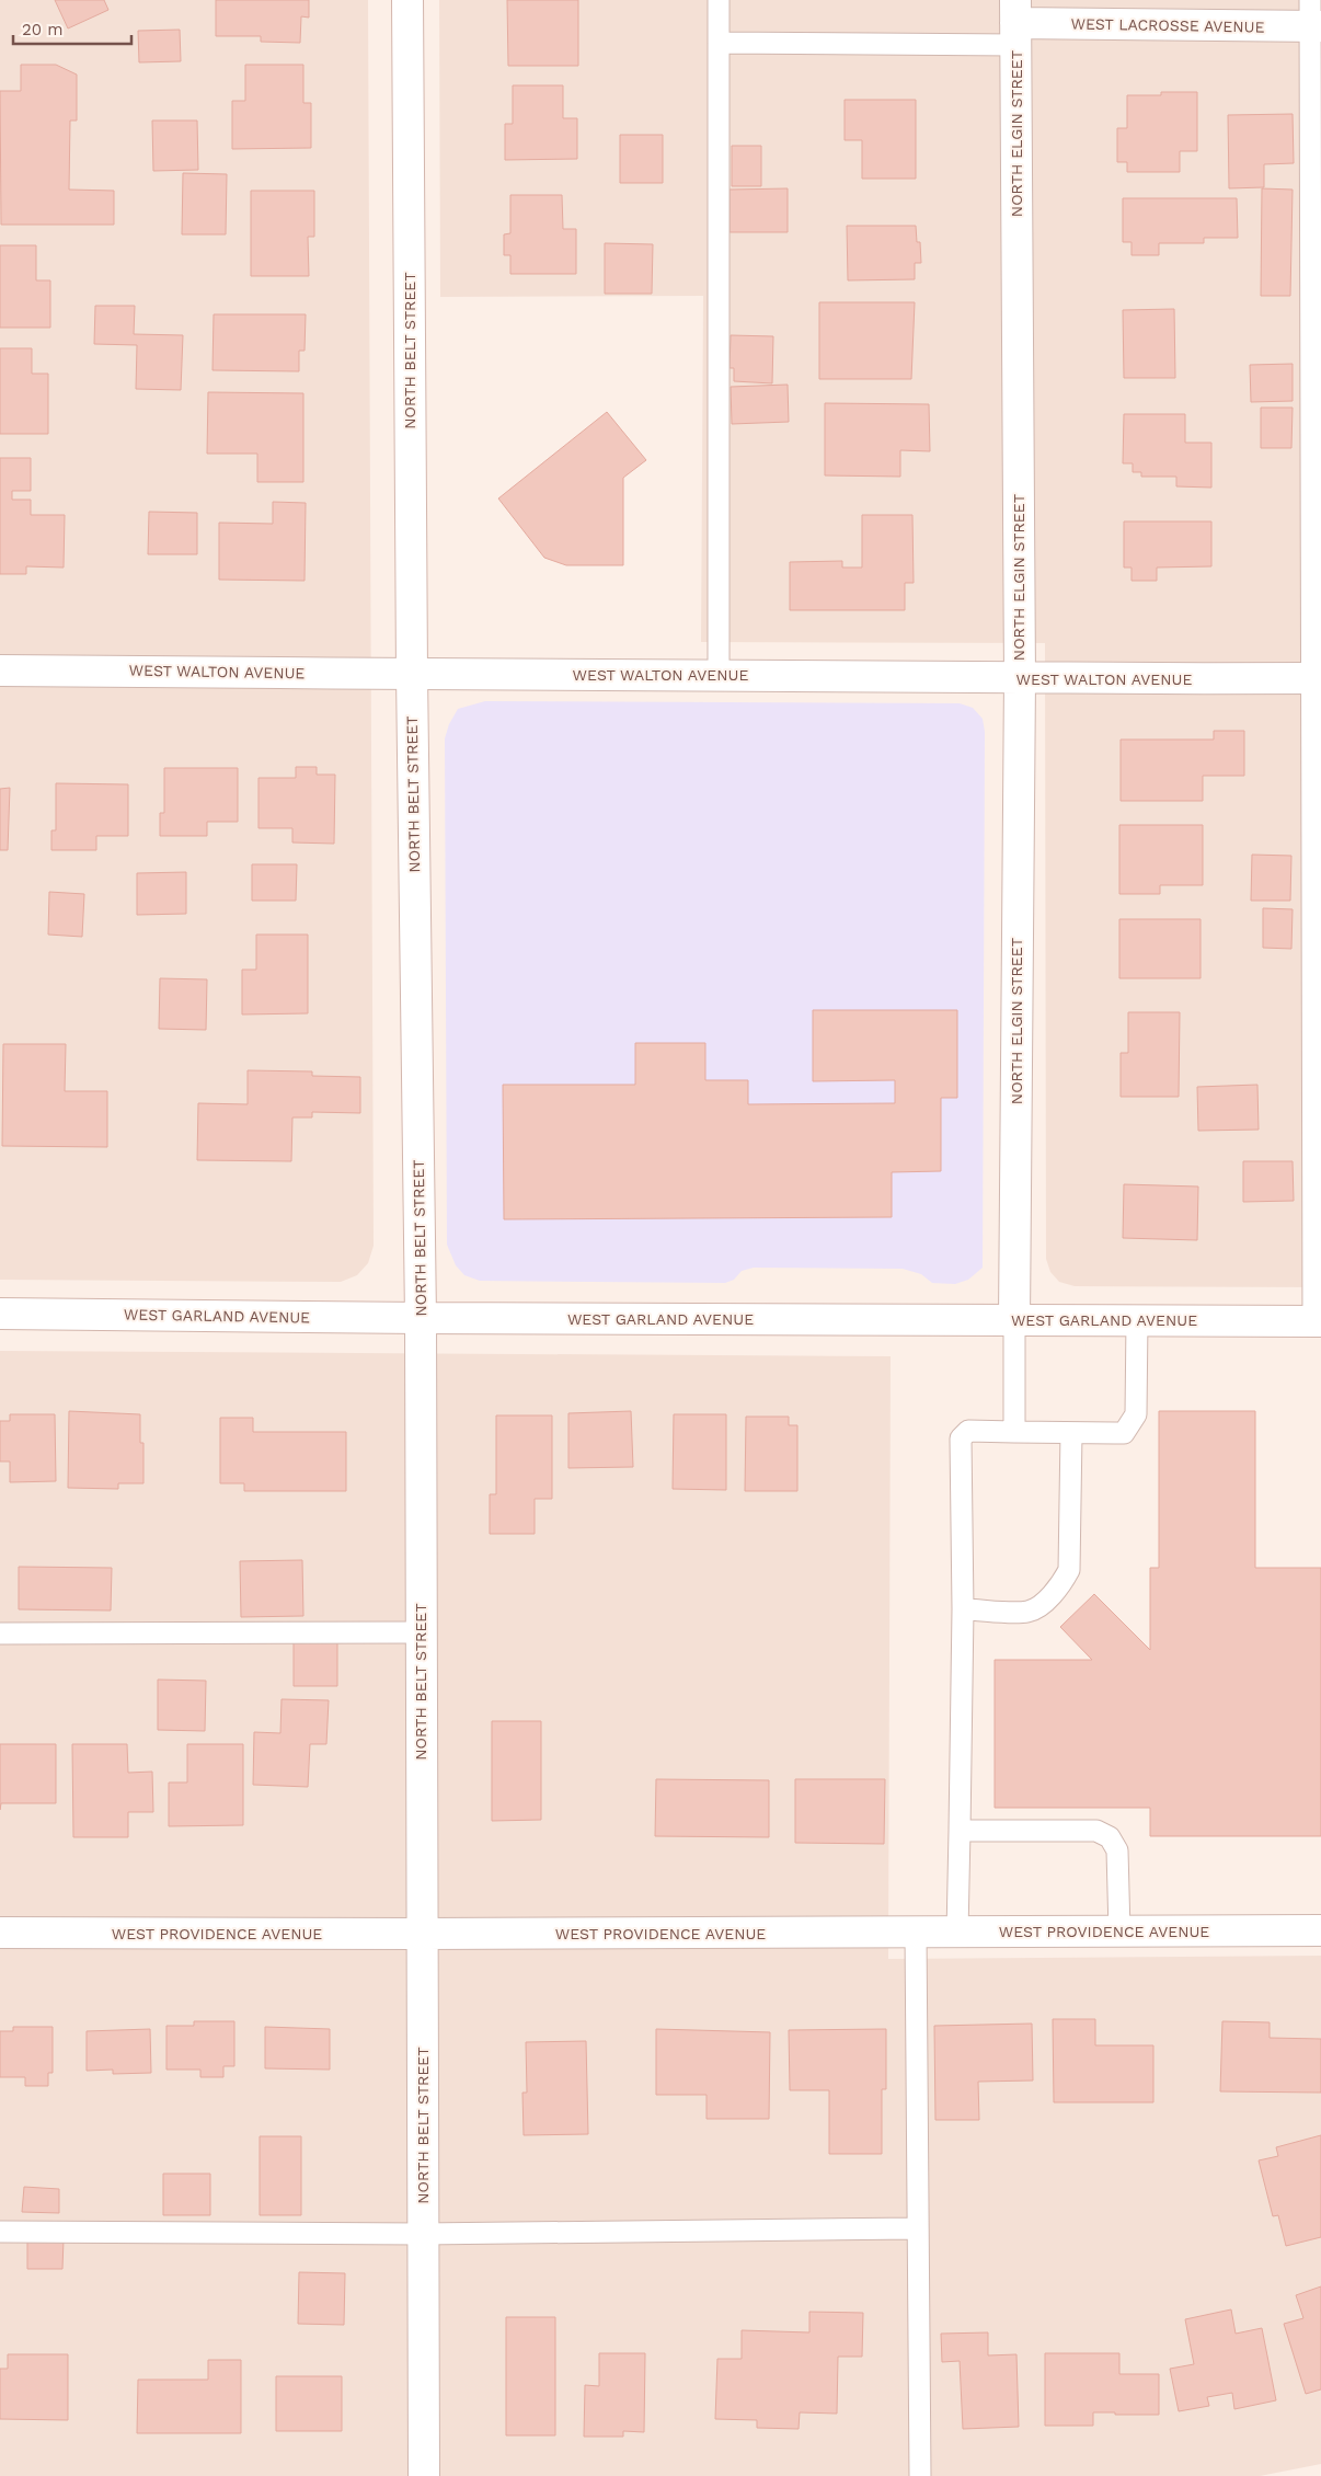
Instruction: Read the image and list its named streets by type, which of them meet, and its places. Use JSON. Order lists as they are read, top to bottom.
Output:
{
  "streets": {
    "street": [
      "WEST LACROSSE AVENUE",
      "NORTH ELGIN STREET",
      "NORTH BELT STREET",
      "WEST WALTON AVENUE",
      "WEST GARLAND AVENUE",
      "WEST PROVIDENCE AVENUE"
    ]
  },
  "crossings": [
    ["WEST LACROSSE AVENUE", "NORTH ELGIN STREET"],
    ["NORTH ELGIN STREET", "WEST WALTON AVENUE"],
    ["NORTH ELGIN STREET", "WEST GARLAND AVENUE"],
    ["NORTH BELT STREET", "WEST WALTON AVENUE"],
    ["NORTH BELT STREET", "WEST GARLAND AVENUE"],
    ["NORTH BELT STREET", "WEST PROVIDENCE AVENUE"]
  ],
  "scale_bar": "20 m"
}
